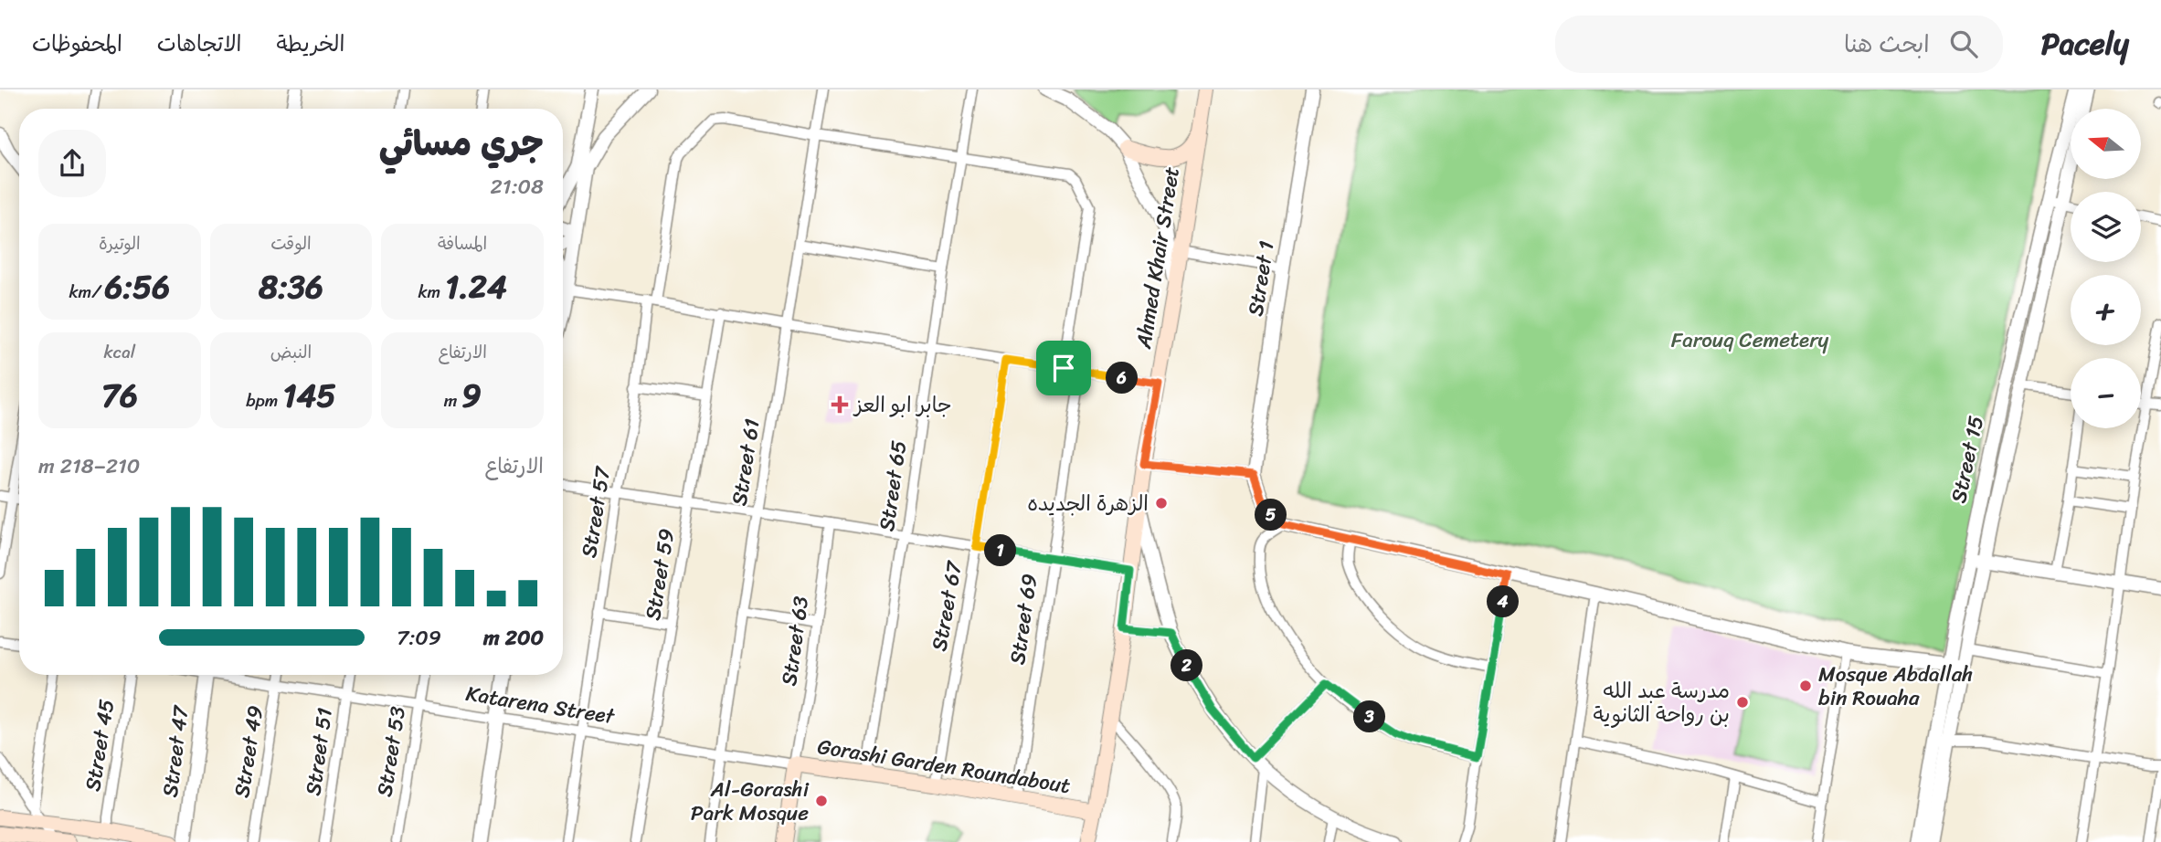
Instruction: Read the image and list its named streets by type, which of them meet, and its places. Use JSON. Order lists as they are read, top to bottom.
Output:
{
  "streets": {
    "main road": ["Ahmed Khair Street", "Gorashi Garden Roundabout"],
    "street": [
      "Street 1",
      "Street 15",
      "Street 61",
      "Street 65",
      "Street 57",
      "Street 59",
      "Street 67",
      "Street 69",
      "Street 63",
      "Katarena Street",
      "Street 45",
      "Street 47",
      "Street 49",
      "Street 51",
      "Street 53"
    ]
  },
  "crossings": [
    ["Ahmed Khair Street", "Gorashi Garden Roundabout"],
    ["Street 61", "Street 57"],
    ["Street 61", "Katarena Street"],
    ["Street 65", "Gorashi Garden Roundabout"],
    ["Street 57", "Katarena Street"],
    ["Street 59", "Katarena Street"],
    ["Street 67", "Gorashi Garden Roundabout"],
    ["Street 69", "Gorashi Garden Roundabout"],
    ["Street 63", "Katarena Street"],
    ["Street 63", "Gorashi Garden Roundabout"],
    ["Katarena Street", "Street 49"],
    ["Katarena Street", "Street 51"],
    ["Katarena Street", "Street 53"],
    ["Katarena Street", "Gorashi Garden Roundabout"]
  ],
  "parks": ["Farouq Cemetery"],
  "places": {
    "health": ["جابر ابو العز"],
    "other": [
      "الزهرة الجديده",
      "Mosque Abdallah bin Rouaha",
      "مدرسة عبد الله بن رواحة الثانوية",
      "Al-Gorashi Park Mosque"
    ]
  },
  "north": "left",
  "page": {
    "header": "Pacely",
    "search": "ابحث هنا",
    "nav": ["الخريطة", "الاتجاهات", "المحفوظات"],
    "map_buttons": ["+", "−"],
    "heading": ["جري مسائي", "21:08"],
    "stats": [
      ["المسافة", "1.24 km"],
      ["الوقت", "8:36"],
      ["الوتيرة", "6:56 /km"],
      ["الارتفاع", "9 m"],
      ["النبض", "145 bpm"],
      ["kcal", "76"]
    ],
    "pins": [
      "6",
      "5",
      "1",
      "4",
      "2",
      "3"
    ],
    "chart": ["الارتفاع", "210–218 m"],
    "list": [
      {
        "name": "200 m",
        "note": "7:09"
      }
    ]
  }
}
